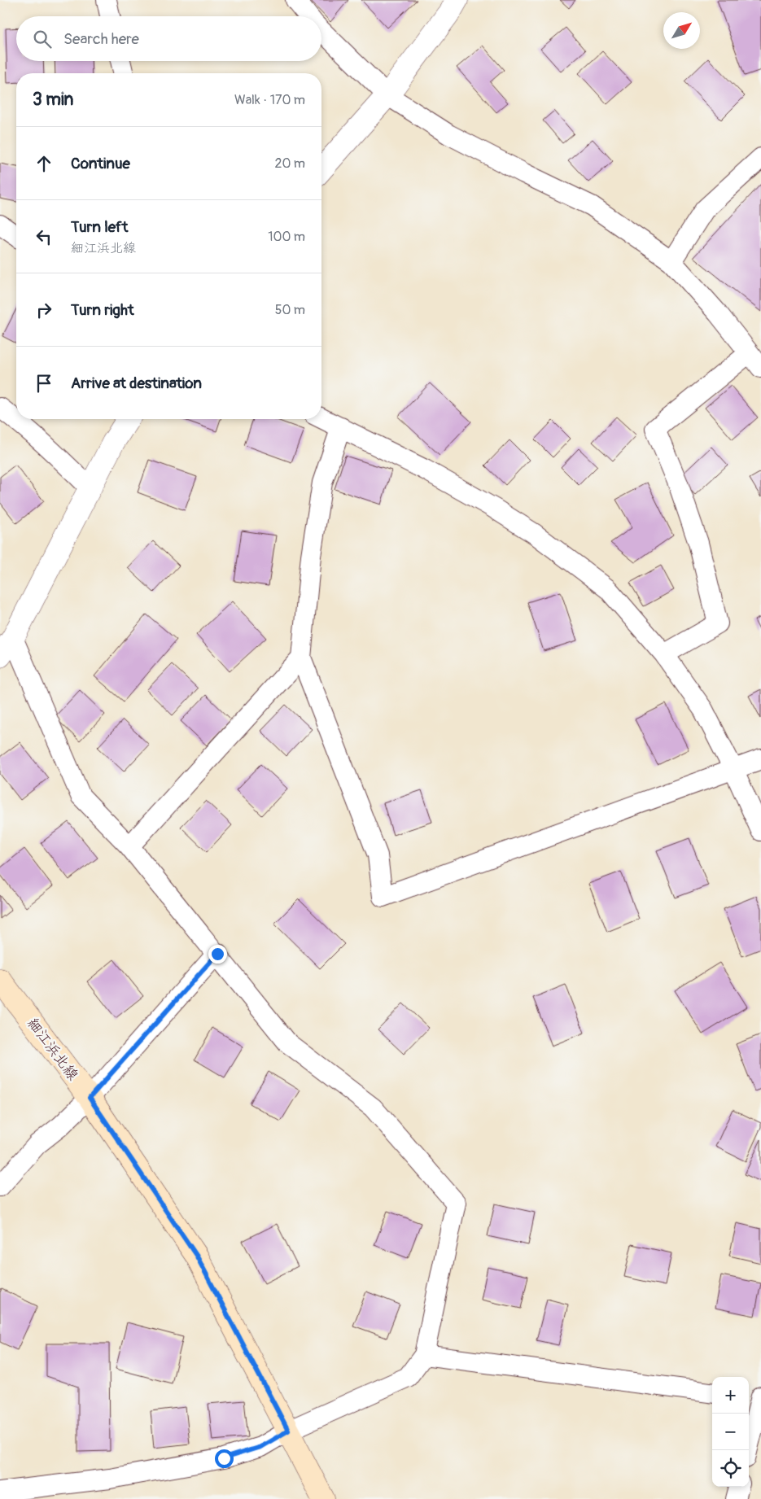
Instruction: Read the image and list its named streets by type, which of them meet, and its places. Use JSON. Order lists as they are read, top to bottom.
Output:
{
  "streets": {
    "main road": ["細江浜北線"]
  },
  "north": "top right",
  "page": {
    "search": "Search here",
    "heading": ["3 min", "Walk · 170 m"],
    "list": [
      ["Continue", "20 m"],
      ["Turn left", "細江浜北線", "100 m"],
      ["Turn right", "50 m"],
      "Arrive at destination"
    ],
    "map_buttons": ["+", "−"]
  }
}
